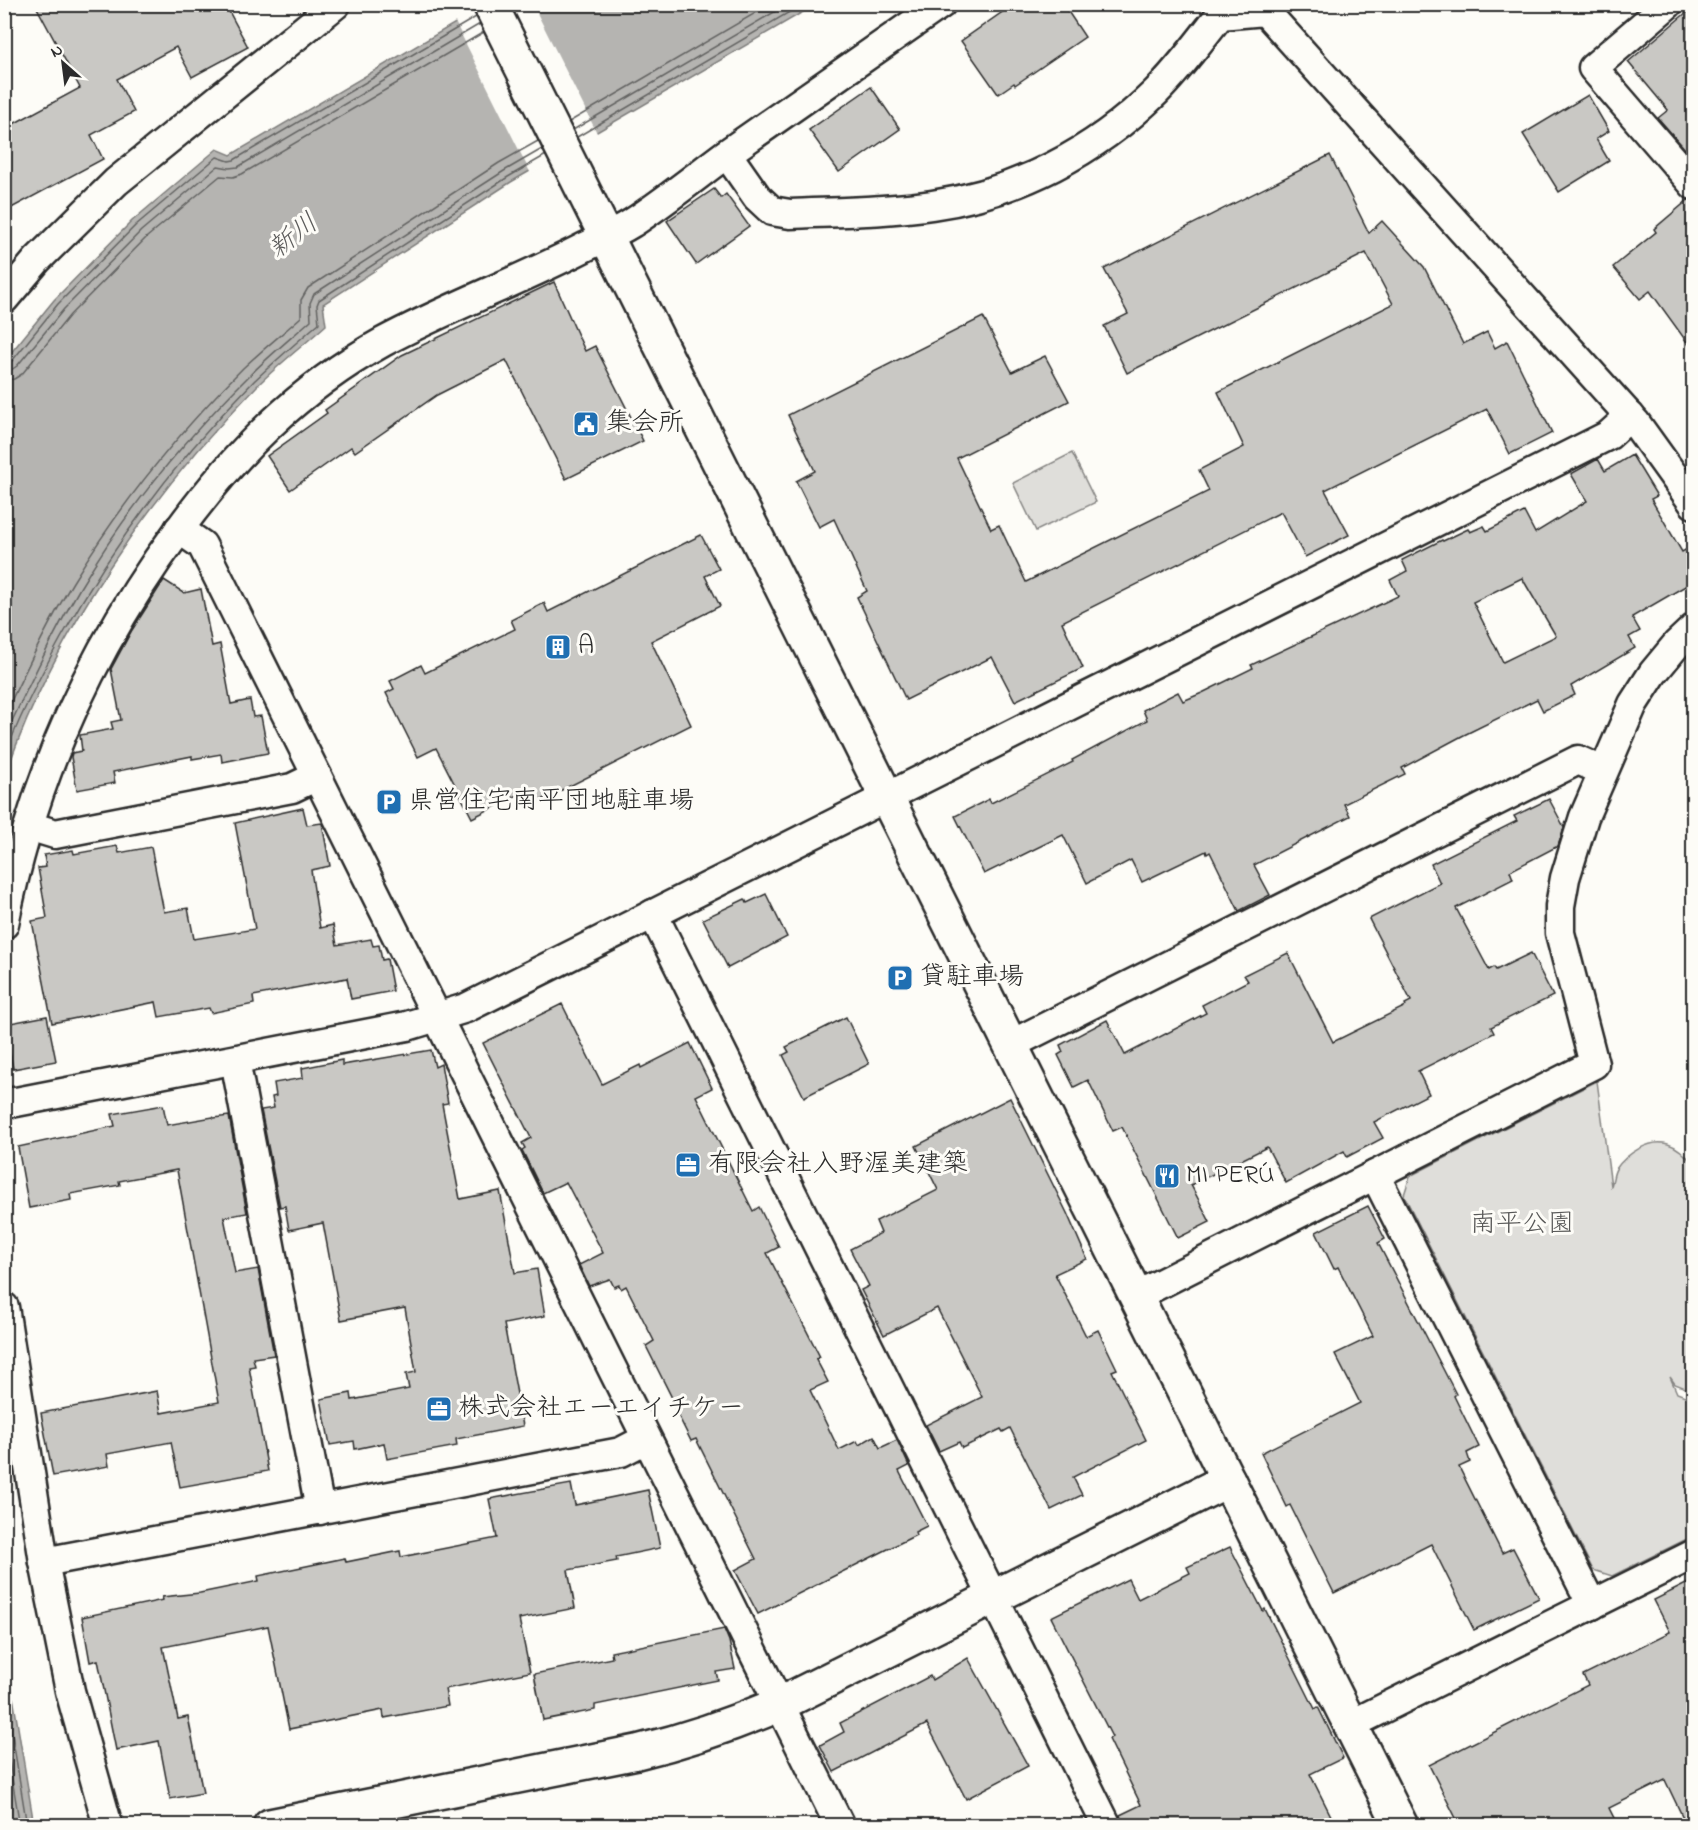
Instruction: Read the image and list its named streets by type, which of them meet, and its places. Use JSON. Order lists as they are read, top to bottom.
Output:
{
  "water": ["新川"],
  "parks": ["南平公園"],
  "places": {
    "public building": ["集会所"],
    "building": ["A"],
    "parking": ["県営住宅南平団地駐車場", "貸駐車場"],
    "office": ["有限会社入野渥美建築", "株式会社エーエイチケー"],
    "restaurant": ["MI PERÚ"]
  },
  "north": "top left"
}
